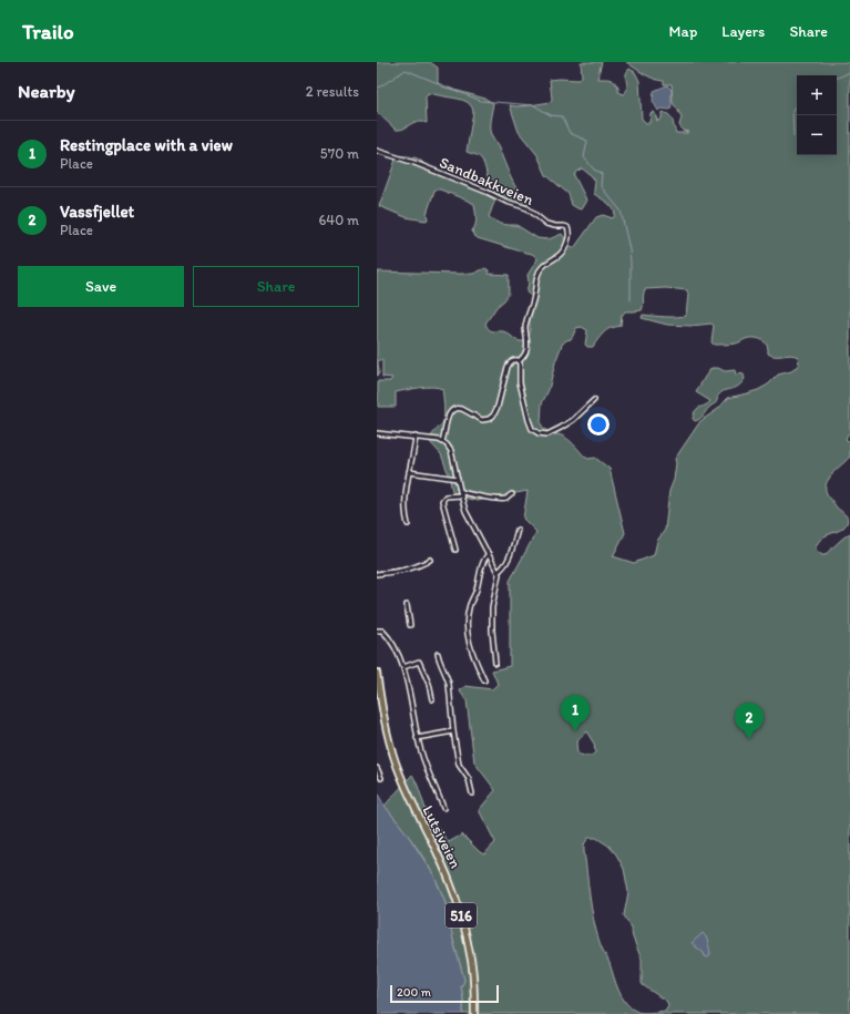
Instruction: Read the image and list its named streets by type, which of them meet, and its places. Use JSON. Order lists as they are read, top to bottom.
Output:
{
  "streets": {
    "main road": ["Lutsiveien", "516"],
    "street": ["Sandbakkveien"]
  },
  "scale_bar": "200 m",
  "page": {
    "header": "Trailo",
    "nav": ["Map", "Layers", "Share"],
    "heading": ["Nearby", "2 results"],
    "map_buttons": ["+", "−"],
    "list": [
      {
        "mark": "1",
        "name": "Restingplace with a view",
        "note": "Place",
        "value": "570 m"
      },
      {
        "mark": "2",
        "name": "Vassfjellet",
        "note": "Place",
        "value": "640 m"
      }
    ],
    "buttons": ["Save", "Share"],
    "pins": ["1", "2"],
    "scale": "200 m"
  }
}
